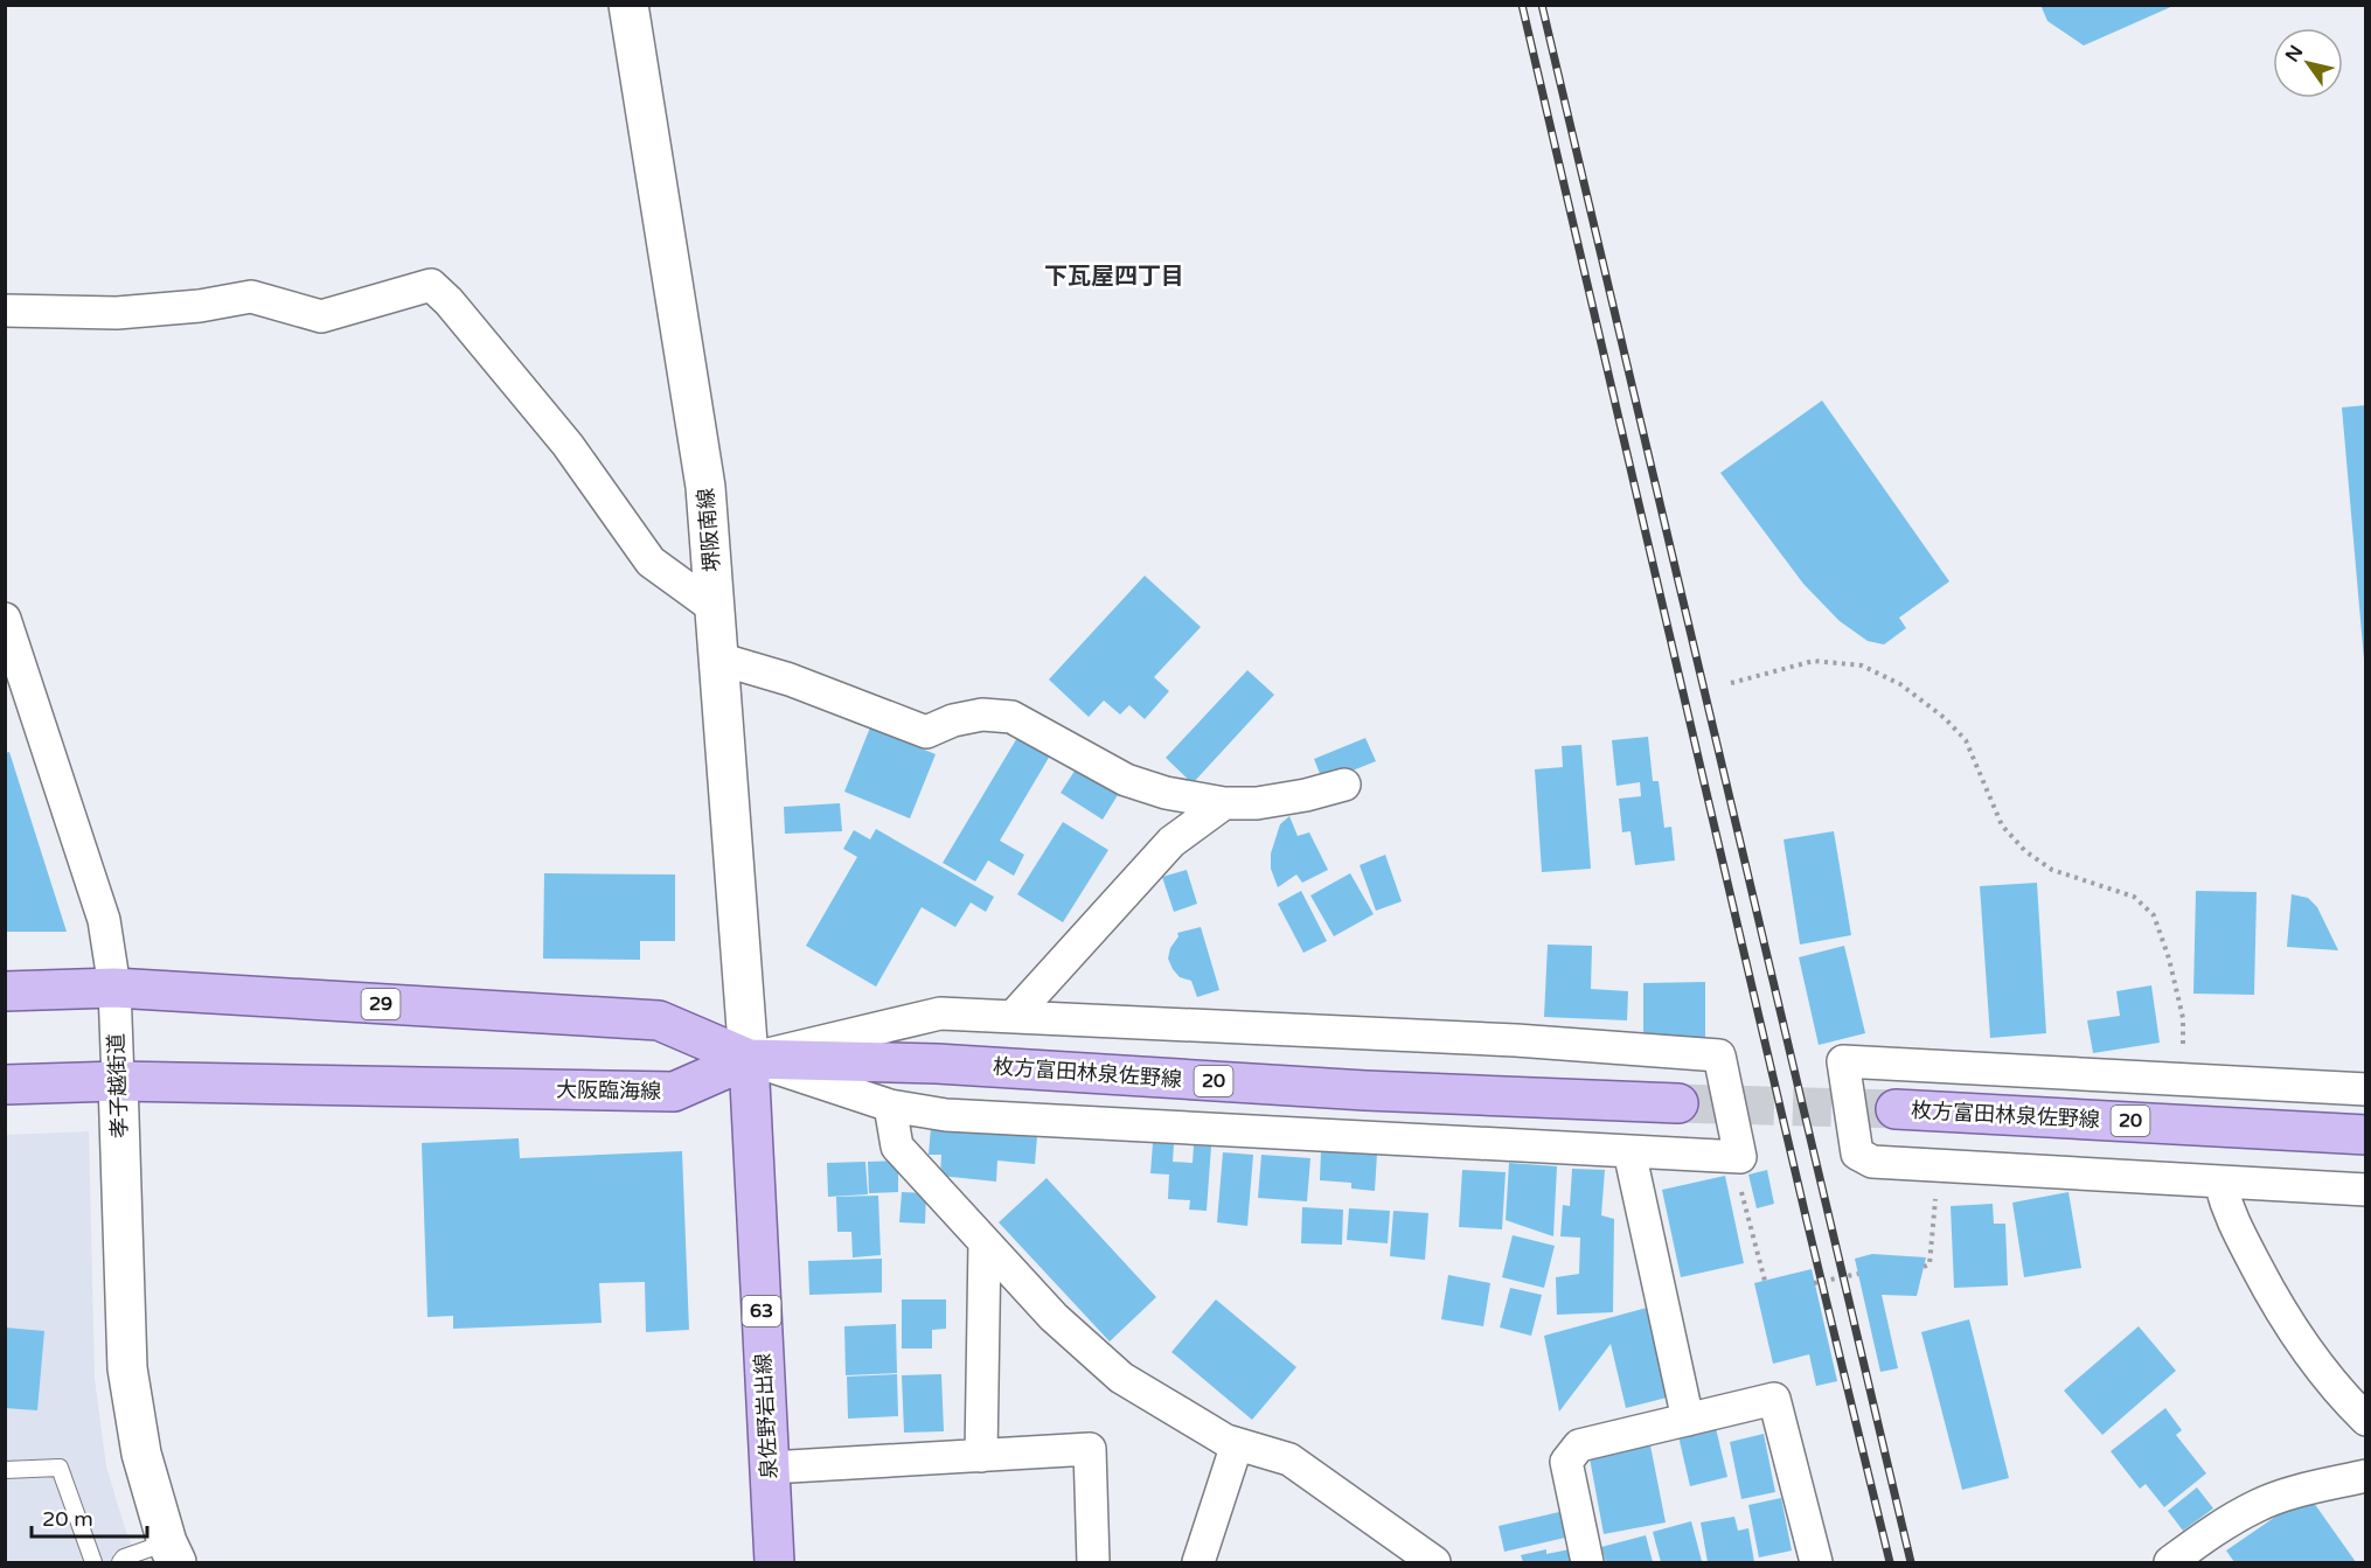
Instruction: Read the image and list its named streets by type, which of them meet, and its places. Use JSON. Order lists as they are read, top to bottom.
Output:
{
  "streets": {
    "main road": [
      "堺阪南線",
      "29",
      "枚方富田林泉佐野線",
      "20",
      "孝子越街道",
      "大阪臨海線",
      "63",
      "泉佐野岩出線"
    ]
  },
  "crossings": [
    ["堺阪南線", "29"],
    ["堺阪南線", "枚方富田林泉佐野線"],
    ["堺阪南線", "大阪臨海線"],
    ["堺阪南線", "泉佐野岩出線"],
    ["29", "枚方富田林泉佐野線"],
    ["29", "孝子越街道"],
    ["29", "大阪臨海線"],
    ["29", "泉佐野岩出線"],
    ["枚方富田林泉佐野線", "大阪臨海線"],
    ["枚方富田林泉佐野線", "泉佐野岩出線"],
    ["孝子越街道", "大阪臨海線"],
    ["大阪臨海線", "泉佐野岩出線"]
  ],
  "districts": ["下瓦屋四丁目"],
  "scale_bar": "20 m",
  "north": "top left"
}
